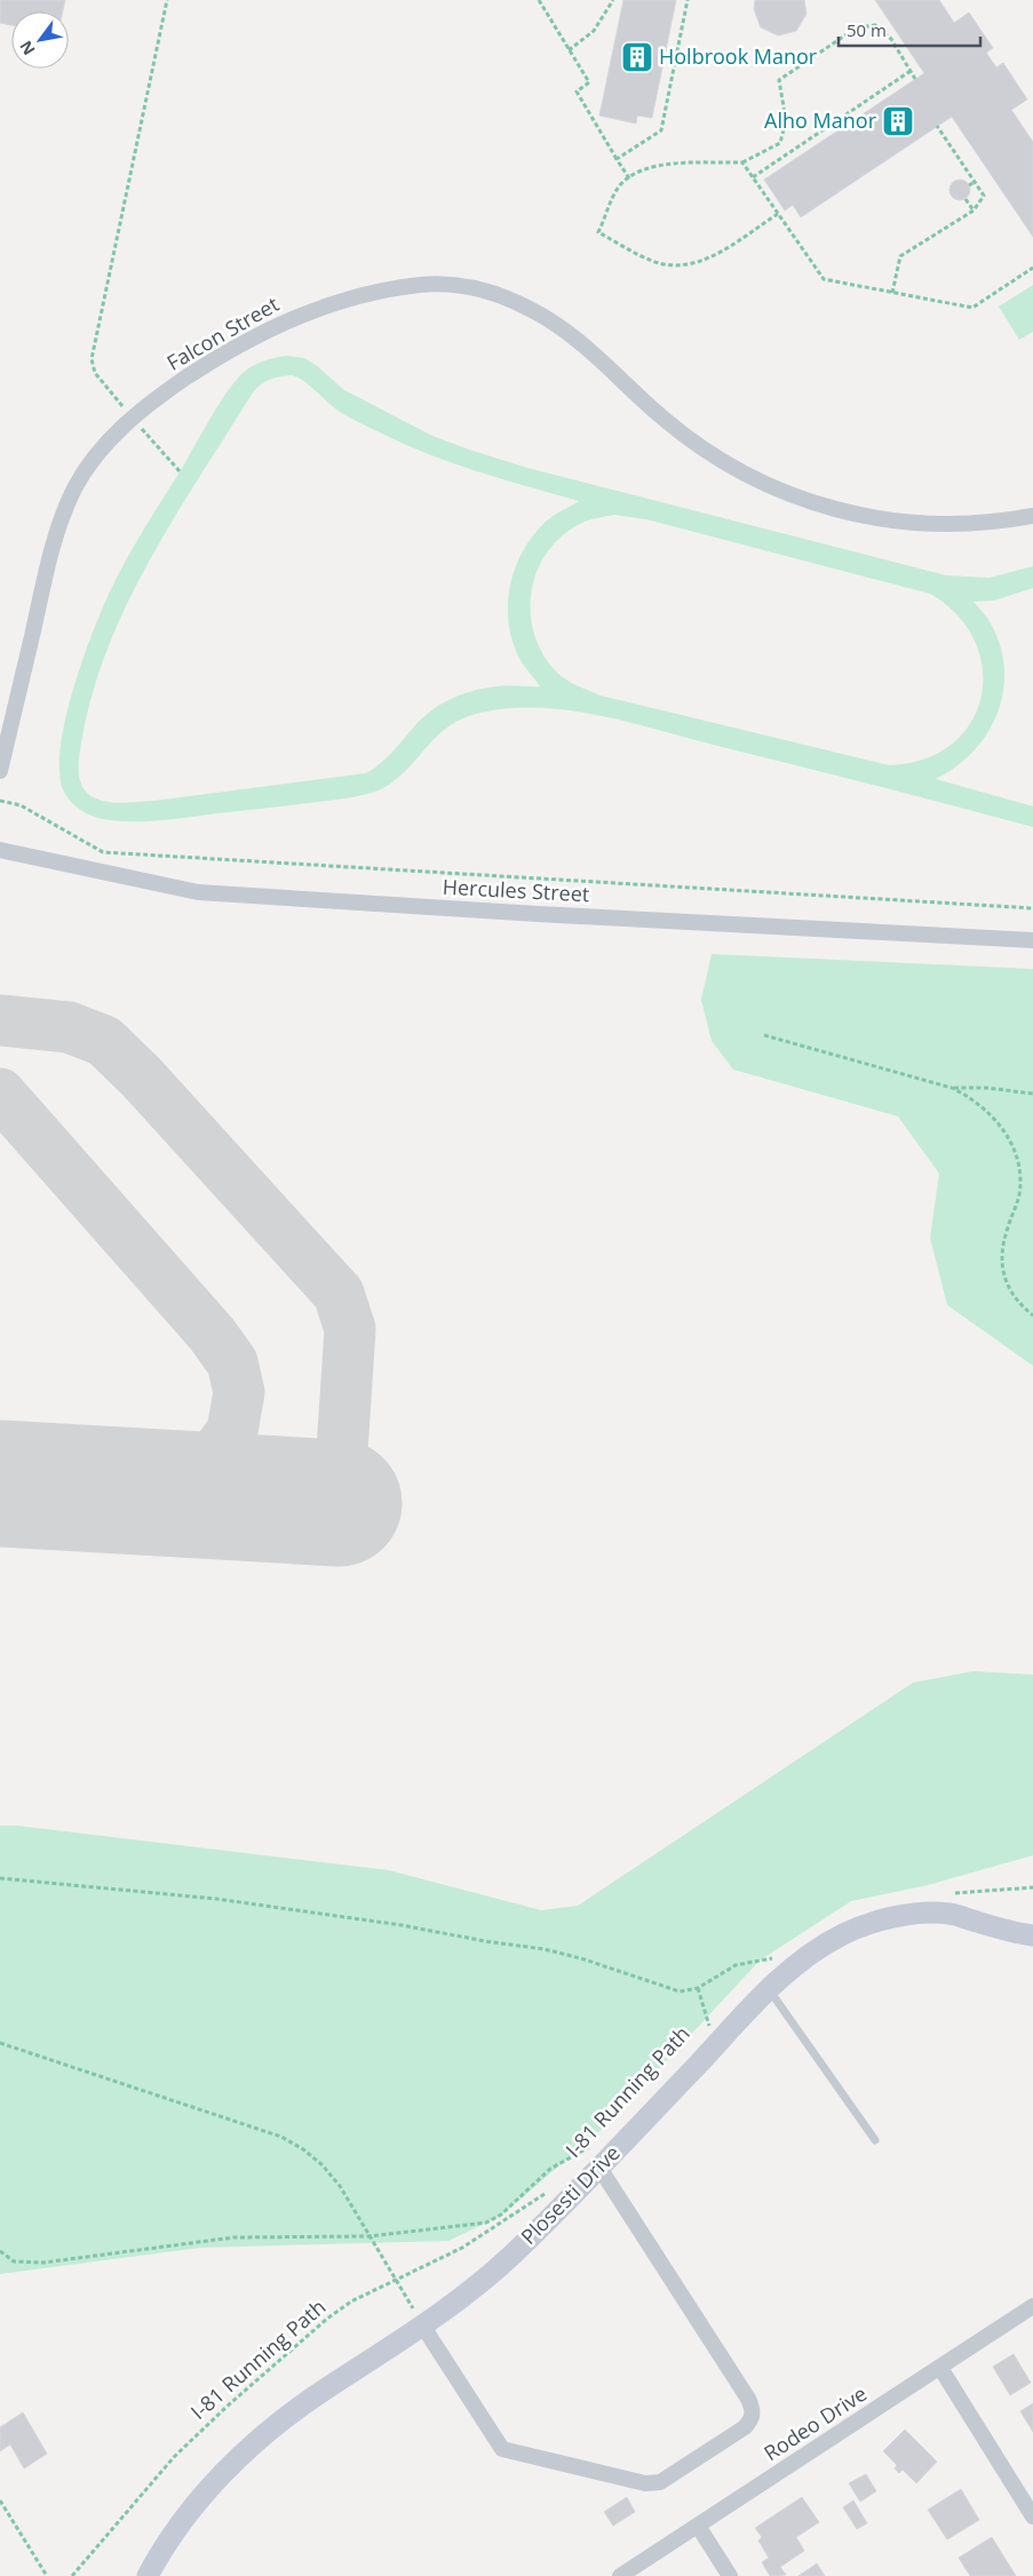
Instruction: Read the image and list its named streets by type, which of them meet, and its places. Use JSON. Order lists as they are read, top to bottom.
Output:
{
  "streets": {
    "street": [
      "Falcon Street",
      "Hercules Street",
      "Plosesti Drive",
      "Rodeo Drive"
    ],
    "path": ["I-81 Running Path"]
  },
  "places": {
    "building": ["Holbrook Manor", "Alho Manor"]
  },
  "scale_bar": "50 m",
  "north": "bottom left"
}
